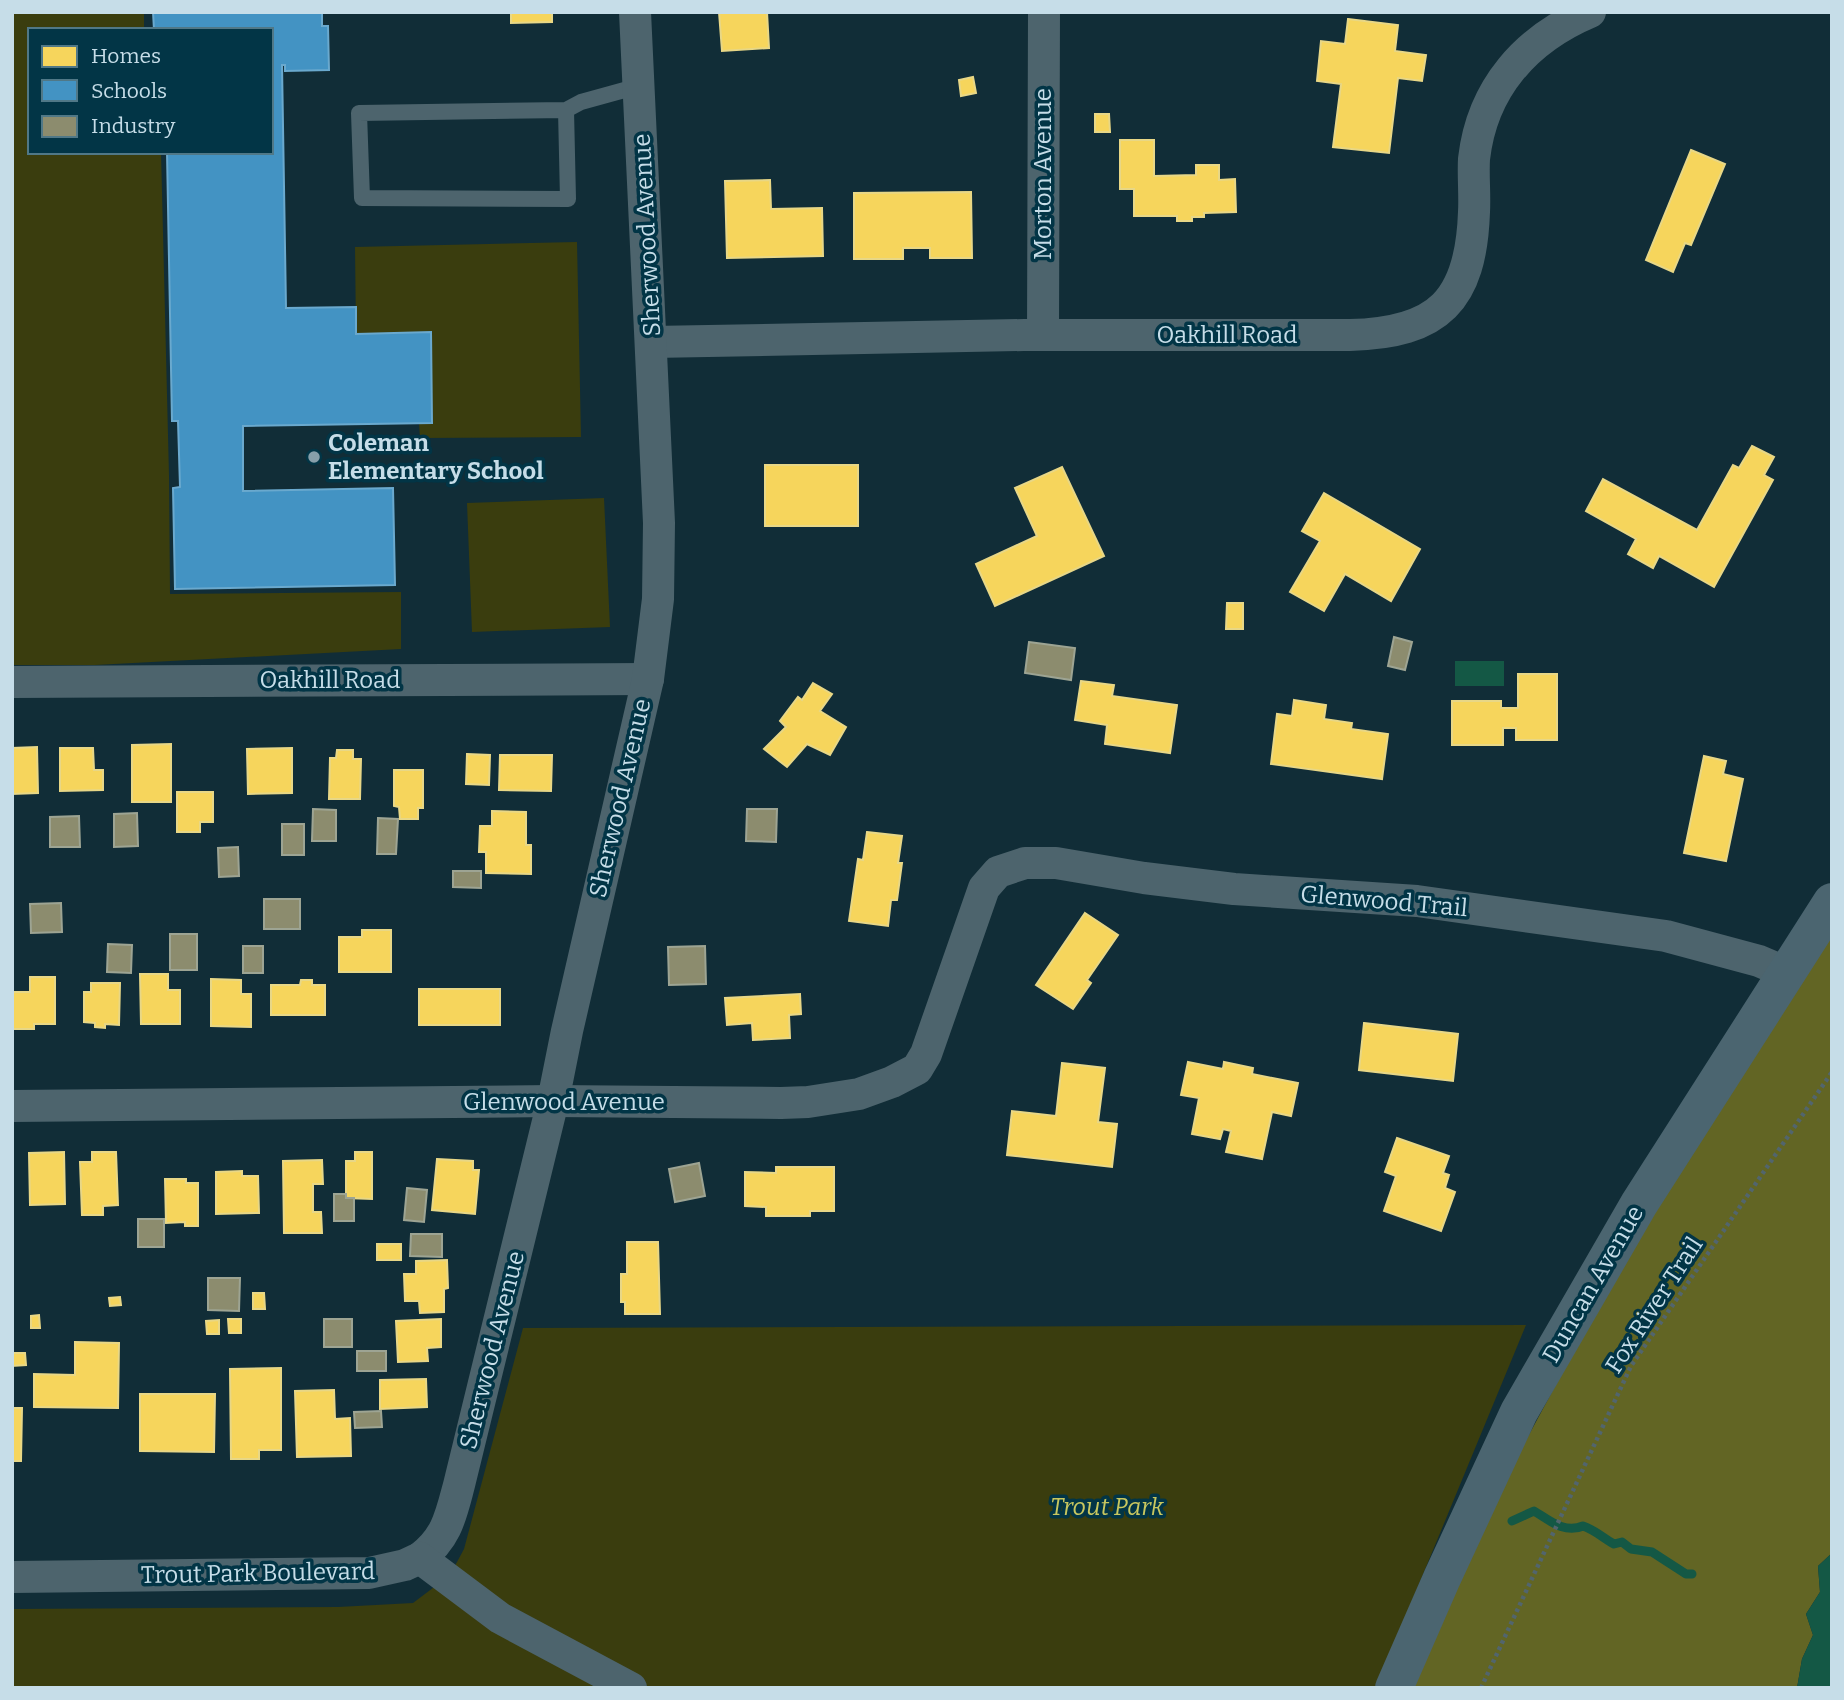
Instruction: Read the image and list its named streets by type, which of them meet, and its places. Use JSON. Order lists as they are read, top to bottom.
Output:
{
  "streets": {
    "street": [
      "Morton Avenue",
      "Sherwood Avenue",
      "Oakhill Road",
      "Glenwood Trail",
      "Glenwood Avenue",
      "Duncan Avenue",
      "Trout Park Boulevard"
    ],
    "path": ["Fox River Trail"]
  },
  "crossings": [
    ["Morton Avenue", "Oakhill Road"],
    ["Sherwood Avenue", "Oakhill Road"],
    ["Sherwood Avenue", "Glenwood Avenue"],
    ["Sherwood Avenue", "Trout Park Boulevard"],
    ["Glenwood Trail", "Glenwood Avenue"],
    ["Glenwood Trail", "Duncan Avenue"]
  ],
  "parks": ["Trout Park"],
  "places": ["Coleman Elementary School"],
  "legend": ["Homes", "Schools", "Industry"]
}
